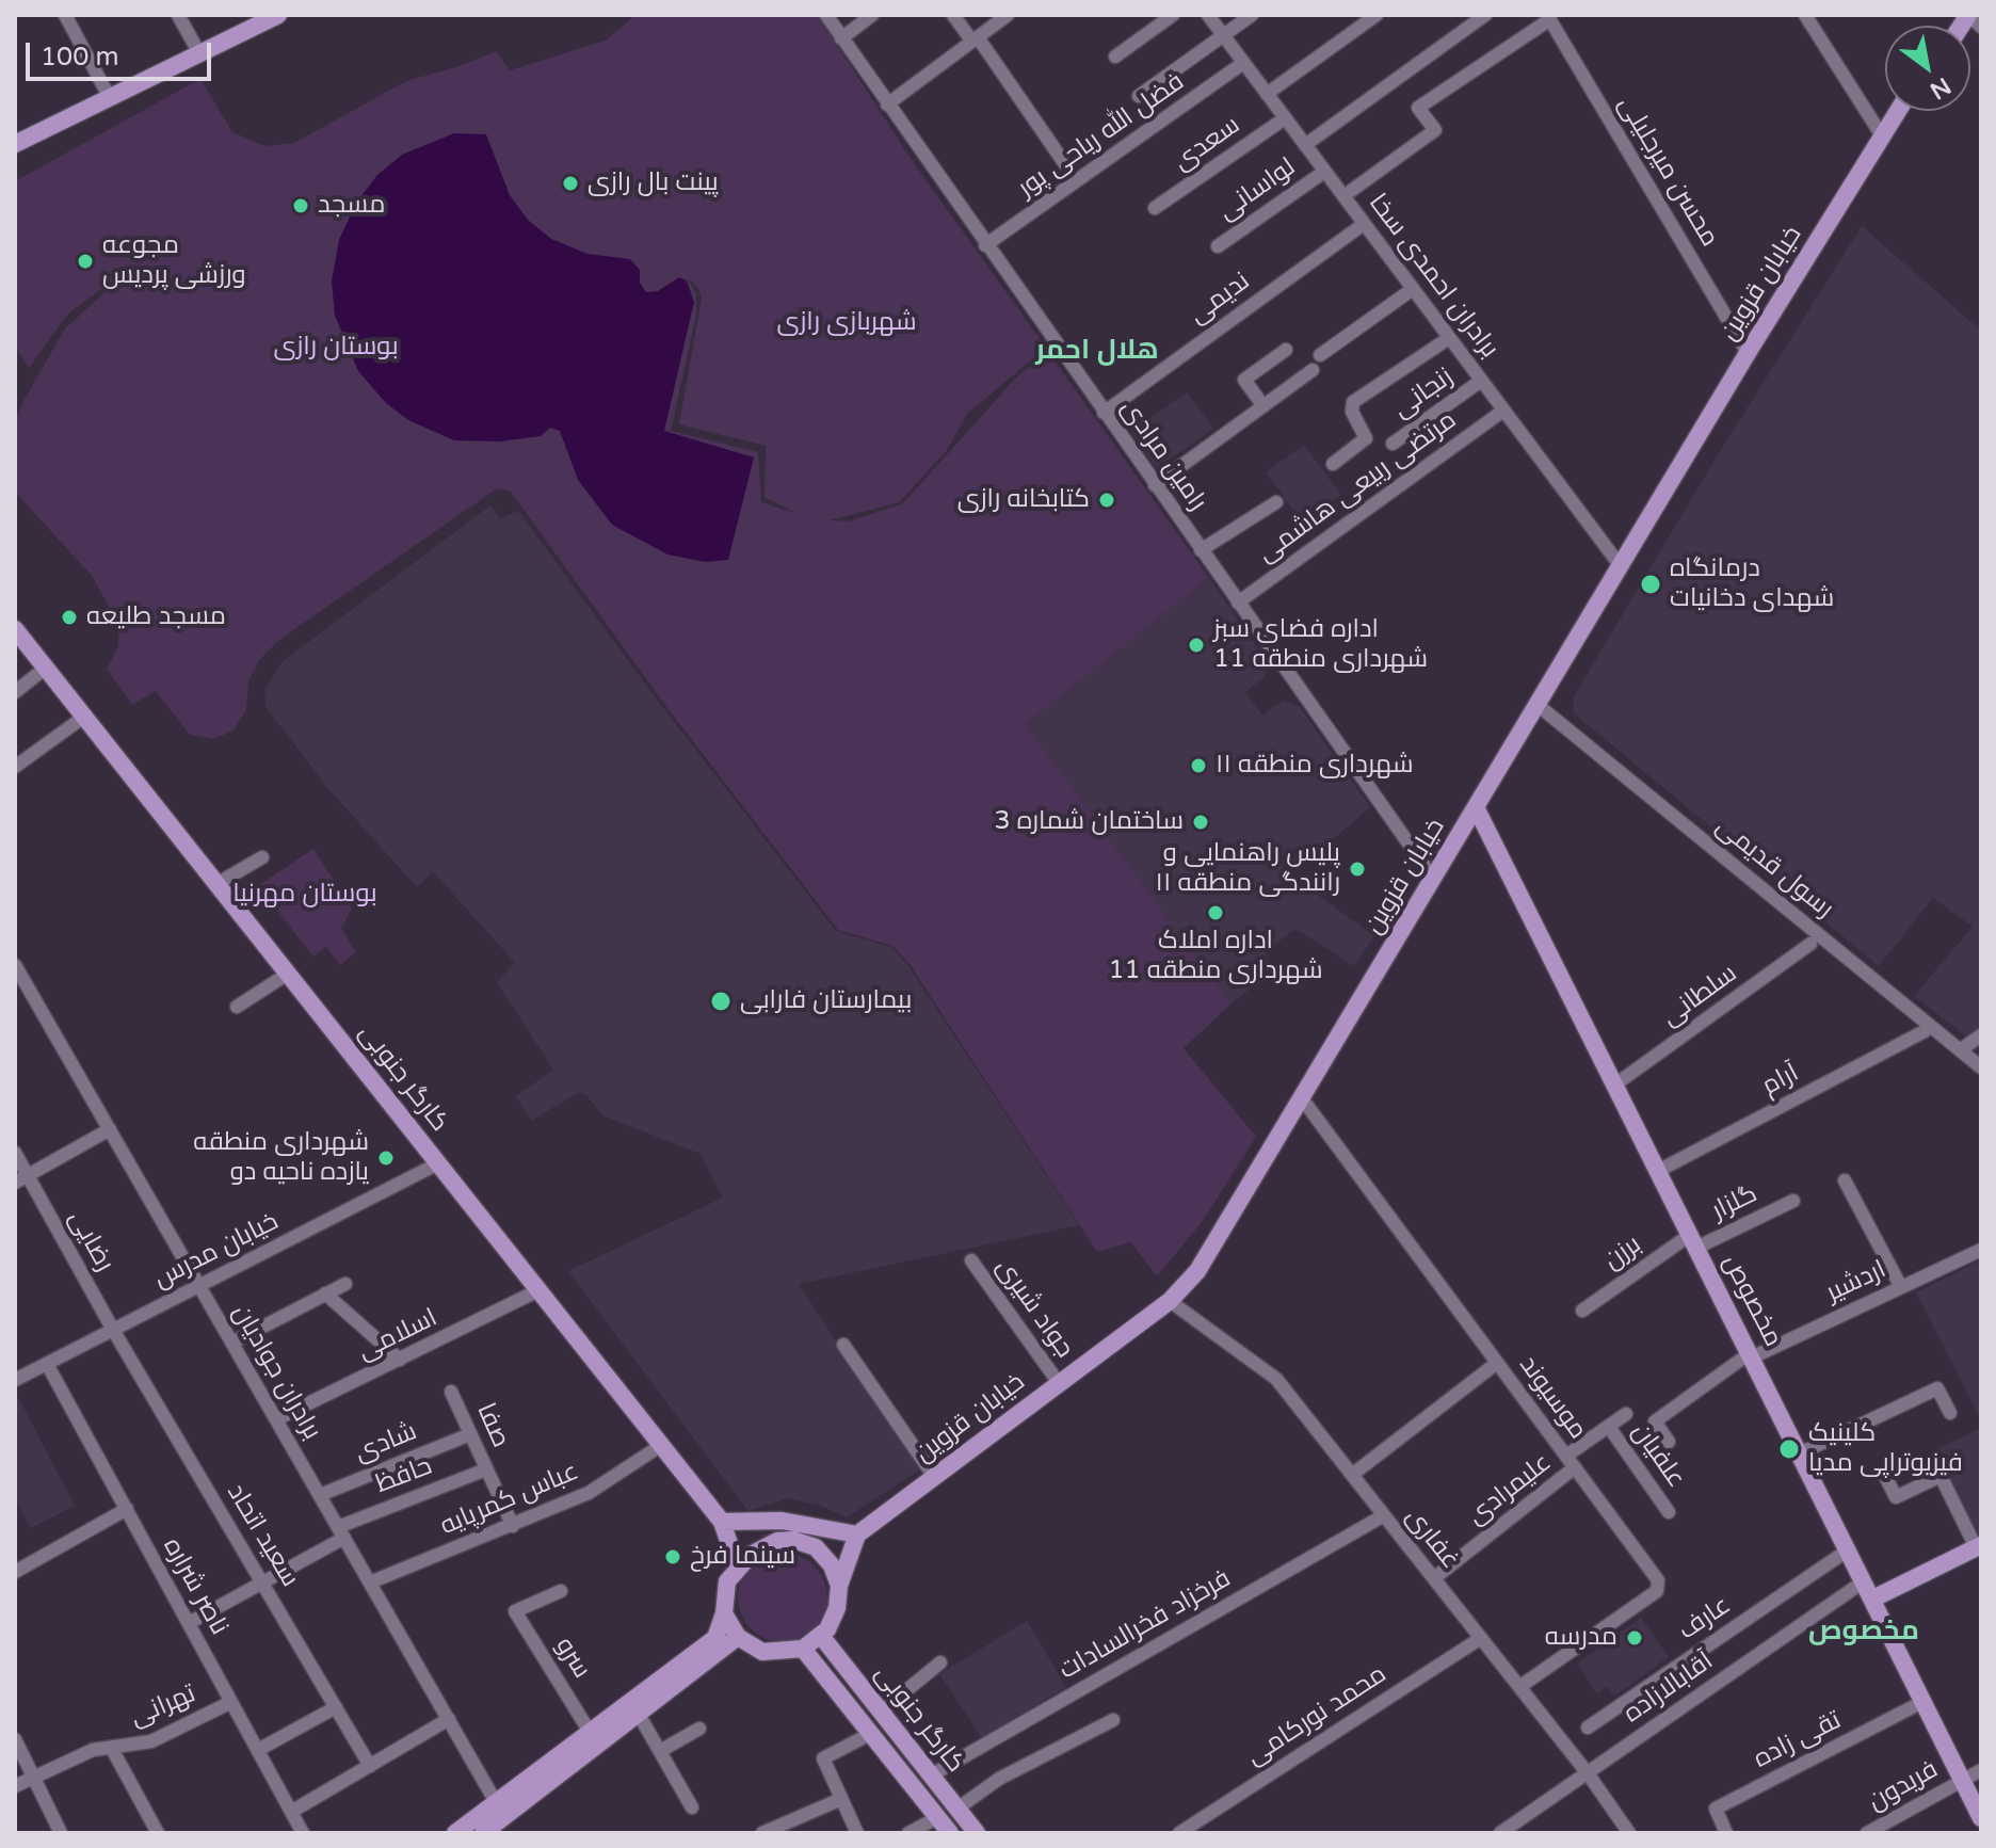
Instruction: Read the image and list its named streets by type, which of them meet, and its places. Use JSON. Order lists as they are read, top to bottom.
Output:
{
  "streets": {
    "main road": ["خیابان قزوین", "کارگر جنوبی", "مخصوص"],
    "street": [
      "فضل الله ریاحی پور",
      "سعدی",
      "محسن میرجلیلی",
      "لواسانی",
      "برادران احمدی سخا",
      "ندیمی",
      "زنجانی",
      "رامین مرادی",
      "مرتضی ربیعی هاشمی",
      "رسول قدیمی",
      "سلطانی",
      "آرام",
      "گلزار",
      "رضایی",
      "خیابان مدرس",
      "برزن",
      "اردشیر",
      "جواد شیری",
      "اسلامی",
      "برادران جوادیان",
      "موسیوند",
      "صفا",
      "شادی",
      "علفیان",
      "حافظ",
      "علیمرادی",
      "عباس کمرپایه",
      "سعید اتحاد",
      "غفاری",
      "ناصر شراره",
      "عارف",
      "فرخزاد فخرالسادات",
      "سرو",
      "آقابالازاده",
      "تهرانی",
      "محمد نورکامی",
      "تقی زاده",
      "فریدون"
    ]
  },
  "crossings": [
    ["فضل الله ریاحی پور", "برادران احمدی سخا"],
    ["فضل الله ریاحی پور", "رامین مرادی"],
    ["سعدی", "برادران احمدی سخا"],
    ["محسن میرجلیلی", "خیابان قزوین"],
    ["لواسانی", "برادران احمدی سخا"],
    ["برادران احمدی سخا", "خیابان قزوین"],
    ["برادران احمدی سخا", "ندیمی"],
    ["برادران احمدی سخا", "زنجانی"],
    ["برادران احمدی سخا", "مرتضی ربیعی هاشمی"],
    ["خیابان قزوین", "رامین مرادی"],
    ["خیابان قزوین", "رسول قدیمی"],
    ["خیابان قزوین", "مخصوص"],
    ["خیابان قزوین", "جواد شیری"],
    ["خیابان قزوین", "موسیوند"],
    ["خیابان قزوین", "غفاری"],
    ["ندیمی", "رامین مرادی"],
    ["رامین مرادی", "مرتضی ربیعی هاشمی"],
    ["سلطانی", "مخصوص"],
    ["کارگر جنوبی", "خیابان مدرس"],
    ["کارگر جنوبی", "اسلامی"],
    ["کارگر جنوبی", "عباس کمرپایه"],
    ["کارگر جنوبی", "فرخزاد فخرالسادات"],
    ["آرام", "مخصوص"],
    ["گلزار", "برزن"],
    ["گلزار", "مخصوص"],
    ["رضایی", "خیابان مدرس"],
    ["رضایی", "سعید اتحاد"],
    ["خیابان مدرس", "برادران جوادیان"],
    ["خیابان مدرس", "سعید اتحاد"],
    ["خیابان مدرس", "ناصر شراره"],
    ["برزن", "مخصوص"],
    ["اردشیر", "مخصوص"],
    ["مخصوص", "عارف"],
    ["مخصوص", "آقابالازاده"],
    ["مخصوص", "تقی زاده"],
    ["مخصوص", "فریدون"],
    ["اسلامی", "برادران جوادیان"],
    ["برادران جوادیان", "شادی"],
    ["برادران جوادیان", "حافظ"],
    ["برادران جوادیان", "عباس کمرپایه"],
    ["موسیوند", "علفیان"],
    ["موسیوند", "علیمرادی"],
    ["موسیوند", "غفاری"],
    ["صفا", "شادی"],
    ["صفا", "حافظ"],
    ["صفا", "عباس کمرپایه"],
    ["علفیان", "علیمرادی"],
    ["حافظ", "سعید اتحاد"],
    ["حافظ", "ناصر شراره"],
    ["علیمرادی", "غفاری"],
    ["غفاری", "فرخزاد فخرالسادات"],
    ["غفاری", "آقابالازاده"],
    ["غفاری", "محمد نورکامی"],
    ["ناصر شراره", "تهرانی"]
  ],
  "districts": ["هلال احمر", "مخصوص"],
  "parks": ["شهربازی رازی", "بوستان رازی", "بوستان مهرنیا"],
  "places": [
    "پینت بال رازی",
    "مسجد",
    "مجوعه ورزشی پردیس",
    "کتابخانه رازی",
    "درمانگاه شهدای دخانیات",
    "مسجد طلیعه",
    "اداره فضای سبز شهرداری منطقه 11",
    "شهرداری منطقه ۱۱",
    "ساختمان شماره 3",
    "پلیس راهنمایی و رانندگی منطقه ۱۱",
    "اداره املاک شهرداری منطقه 11",
    "بیمارستان فارابی",
    "شهرداری منطقه یازده ناحیه دو",
    "کلینیک فیزیوتراپی مدیا",
    "سینما فرخ",
    "مدرسه"
  ],
  "scale_bar": "100 m",
  "north": "bottom right"
}
